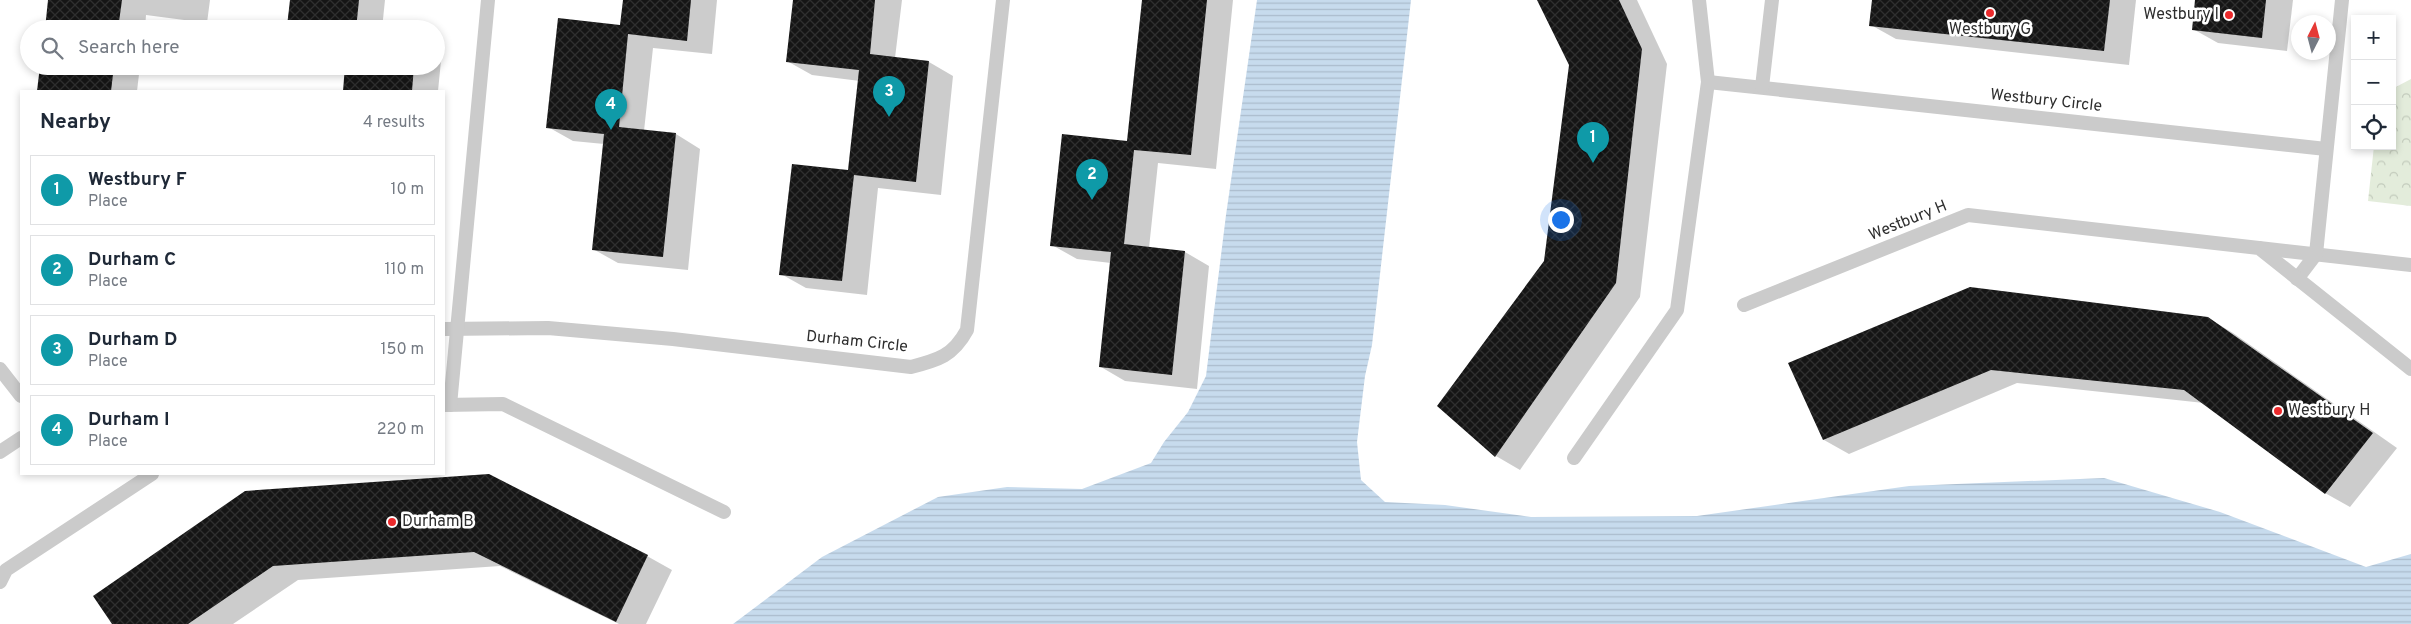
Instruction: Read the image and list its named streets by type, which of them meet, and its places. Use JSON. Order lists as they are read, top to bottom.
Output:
{
  "streets": {
    "lane": ["Westbury Circle", "Westbury H", "Durham Circle"]
  },
  "places": [
    "Westbury G",
    "Westbury I",
    "Westbury H",
    "Durham B"
  ],
  "north": "top",
  "page": {
    "map_buttons": ["+", "−"],
    "search": "Search here",
    "pins": [
      "3",
      "4",
      "1",
      "2"
    ],
    "heading": ["Nearby", "4 results"],
    "list": [
      {
        "mark": "1",
        "name": "Westbury F",
        "note": "Place",
        "value": "10 m"
      },
      {
        "mark": "2",
        "name": "Durham C",
        "note": "Place",
        "value": "110 m"
      },
      {
        "mark": "3",
        "name": "Durham D",
        "note": "Place",
        "value": "150 m"
      },
      {
        "mark": "4",
        "name": "Durham I",
        "note": "Place",
        "value": "220 m"
      }
    ]
  }
}
